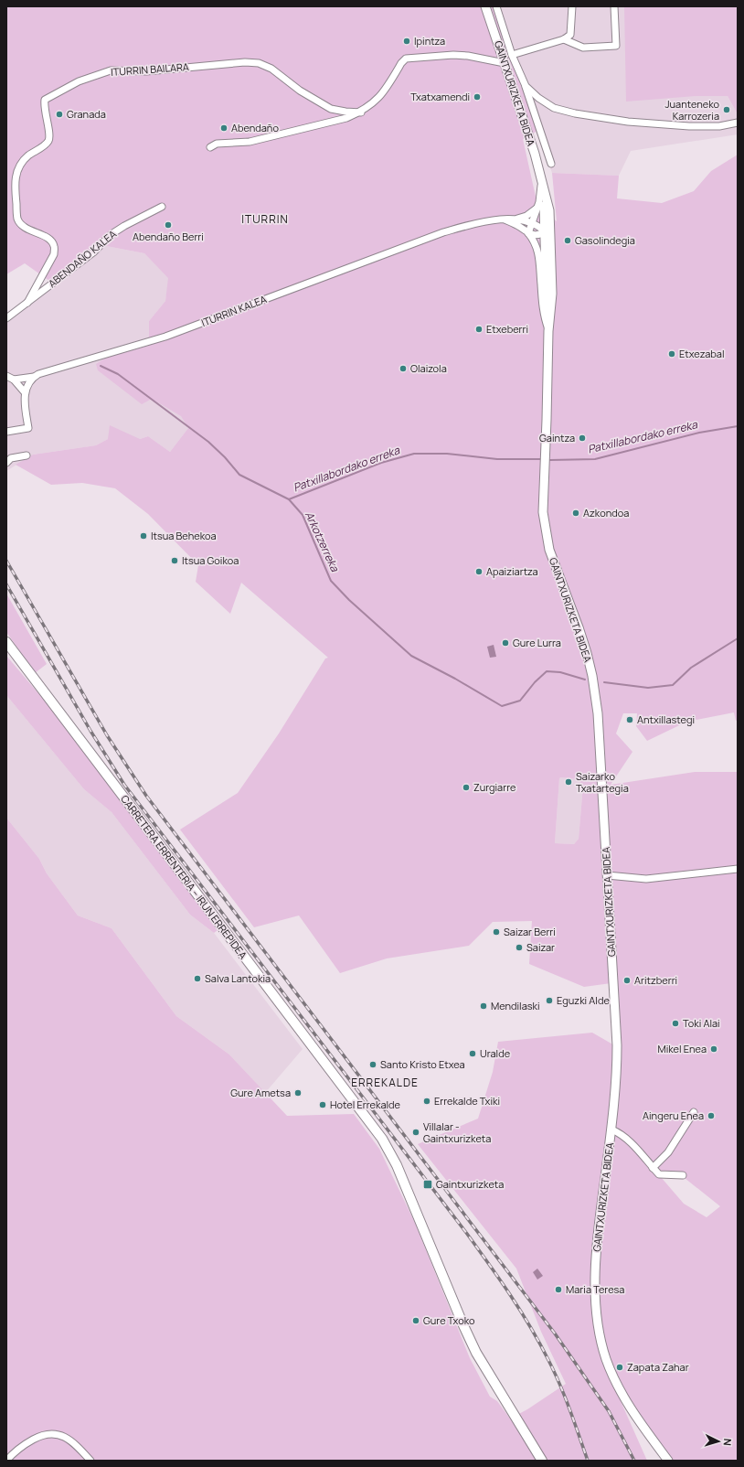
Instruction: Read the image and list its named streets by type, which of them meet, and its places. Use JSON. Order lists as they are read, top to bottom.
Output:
{
  "streets": {
    "main road": ["GAINTXURIZKETA BIDEA", "CARRETERA ERRENTERIA – IRUN ERREPIDEA"],
    "street": ["ITURRIN BAILARA", "ABENDAÑO KALEA", "ITURRIN KALEA"]
  },
  "crossings": [
    ["ITURRIN BAILARA", "ABENDAÑO KALEA"],
    ["GAINTXURIZKETA BIDEA", "ITURRIN KALEA"]
  ],
  "districts": ["ITURRIN", "ERREKALDE"],
  "water": ["Patxillabordako erreka", "Arkotzerreka"],
  "places": {
    "other": [
      "Ipintza",
      "Txatxamendi",
      "Juanteneko Karrozeria",
      "Granada",
      "Abendaño",
      "Abendaño Berri",
      "Gasolindegia",
      "Etxeberri",
      "Etxezabal",
      "Olaizola",
      "Gaintza",
      "Azkondoa",
      "Itsua Behekoa",
      "Itsua Goikoa",
      "Apaiziartza",
      "Gure Lurra",
      "Antxillastegi",
      "Saizarko Txatartegia",
      "Zurgiarre",
      "Saizar Berri",
      "Saizar",
      "Salva Lantokia",
      "Aritzberri",
      "Eguzki Alde",
      "Mendilaski",
      "Toki Alai",
      "Mikel Enea",
      "Uralde",
      "Santo Kristo Etxea",
      "Gure Ametsa",
      "Errekalde Txiki",
      "Hotel Errekalde",
      "Aingeru Enea",
      "Villalar - Gaintxurizketa",
      "Maria Teresa",
      "Gure Txoko",
      "Zapata Zahar"
    ],
    "transit": ["Gaintxurizketa"]
  },
  "north": "right"
}
